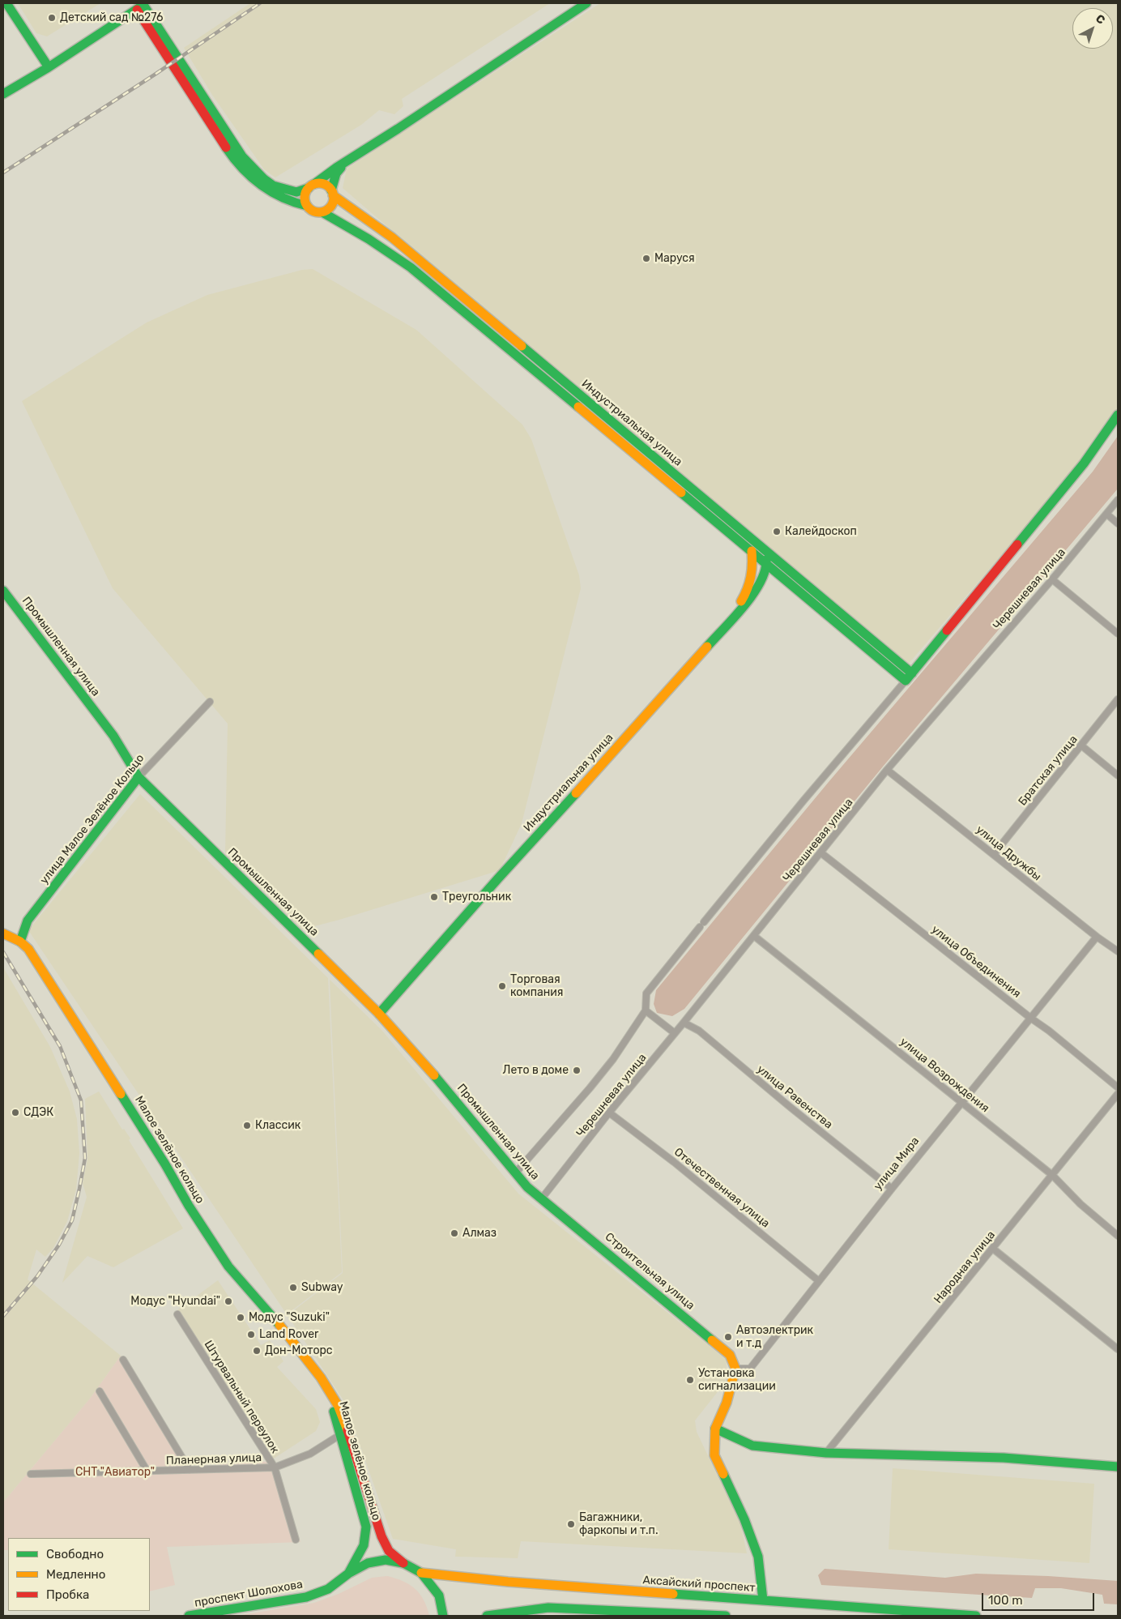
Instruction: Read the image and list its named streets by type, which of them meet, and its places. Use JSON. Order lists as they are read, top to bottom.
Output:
{
  "streets": {
    "street": [
      "Индустриальная улица",
      "Черешневая улица",
      "Промышленная улица",
      "Братская улица",
      "улица Малое Зелёное Кольцо",
      "улица Дружбы",
      "улица Объединения",
      "улица Возрождения",
      "улица Равенства",
      "Малое зелёное кольцо",
      "улица Мира",
      "Отечественная улица",
      "Народная улица",
      "Строительная улица",
      "Штурвальный переулок",
      "Планерная улица",
      "Аксайский проспект",
      "проспект Шолохова"
    ]
  },
  "crossings": [
    ["Индустриальная улица", "Промышленная улица"],
    ["Черешневая улица", "Промышленная улица"],
    ["Черешневая улица", "улица Дружбы"],
    ["Черешневая улица", "улица Объединения"],
    ["Черешневая улица", "улица Возрождения"],
    ["Черешневая улица", "улица Равенства"],
    ["Черешневая улица", "Отечественная улица"],
    ["Черешневая улица", "Строительная улица"],
    ["Промышленная улица", "улица Малое Зелёное Кольцо"],
    ["Промышленная улица", "Строительная улица"],
    ["Братская улица", "улица Дружбы"],
    ["улица Малое Зелёное Кольцо", "Малое зелёное кольцо"],
    ["улица Дружбы", "улица Мира"],
    ["улица Объединения", "улица Мира"],
    ["улица Возрождения", "улица Мира"],
    ["улица Возрождения", "Народная улица"],
    ["улица Равенства", "улица Мира"],
    ["Малое зелёное кольцо", "Планерная улица"],
    ["Малое зелёное кольцо", "проспект Шолохова"],
    ["улица Мира", "Отечественная улица"],
    ["улица Мира", "Строительная улица"],
    ["Штурвальный переулок", "Планерная улица"],
    ["Аксайский проспект", "проспект Шолохова"]
  ],
  "parks": ["СНТ \"Авиатор\""],
  "places": [
    "Детский сад №276",
    "Маруся",
    "Калейдоскоп",
    "Треугольник",
    "Торговая компания",
    "Лето в доме",
    "СДЭК",
    "Классик",
    "Алмаз",
    "Subway",
    "Модус \"Hyundai\"",
    "Модус \"Suzuki\"",
    "Land Rover",
    "Автоэлектрик и т.д",
    "Дон-Моторс",
    "Установка сигнализации",
    "Багажники, фаркопы и т.п."
  ],
  "legend": ["Свободно", "Медленно", "Пробка"],
  "scale_bar": "100 m",
  "north": "top right"
}
